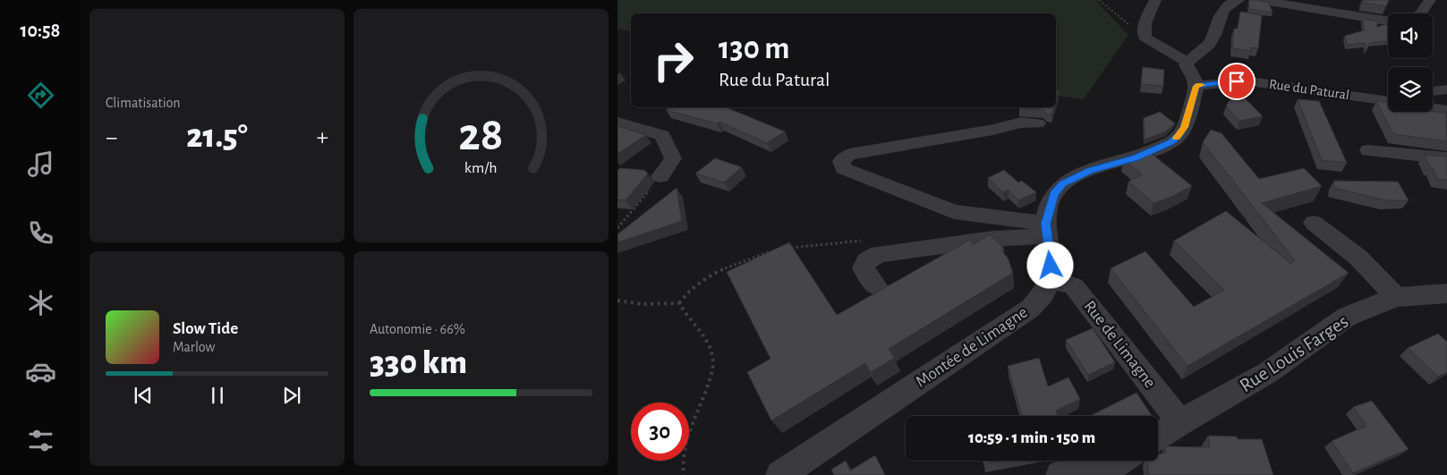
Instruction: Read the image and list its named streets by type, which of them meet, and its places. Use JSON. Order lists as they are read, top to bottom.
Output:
{
  "streets": {
    "street": [
      "Rue du Patural",
      "Rue de Limagne",
      "Montée de Limagne",
      "Rue Louis Farges"
    ]
  },
  "crossings": [
    ["Rue du Patural", "Montée de Limagne"],
    ["Rue de Limagne", "Montée de Limagne"],
    ["Rue de Limagne", "Rue Louis Farges"]
  ],
  "page": {
    "tabs": "10:58",
    "tile": [
      "Climatisation",
      ["Autonomie · 66%", "330 km"]
    ],
    "turn": ["130 m", "Rue du Patural"],
    "heat": ["−", "21.5°", "+"],
    "song": ["Slow Tide", "Marlow"],
    "limit": "30",
    "trip": "10:59 · 1 min · 150 m",
    "gauge": ["28", "km/h"]
  }
}
